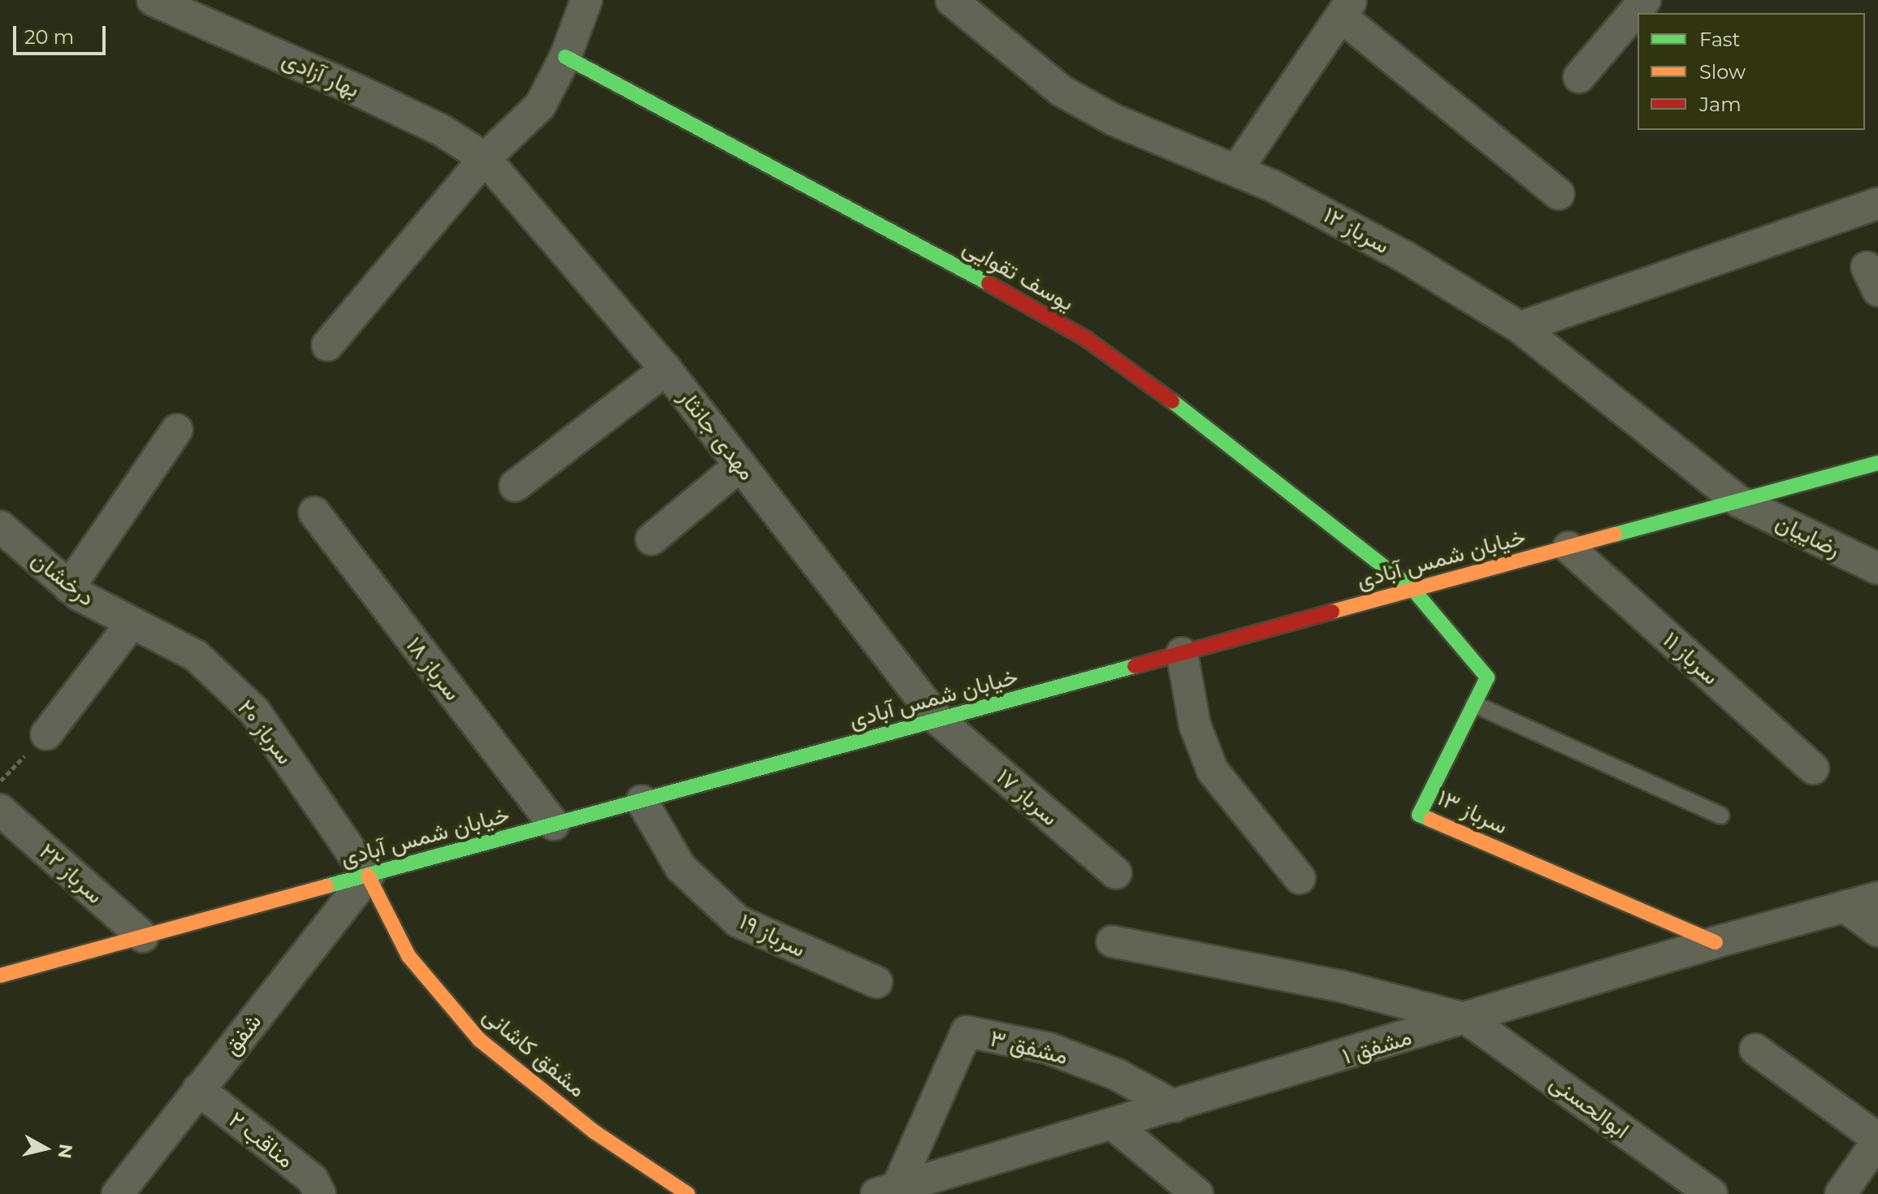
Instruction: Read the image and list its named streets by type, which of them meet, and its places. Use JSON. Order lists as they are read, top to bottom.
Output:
{
  "streets": {
    "street": [
      "بهار آزادی",
      "سرباز ۱۲",
      "یوسف تقوایی",
      "مهدی جانثار",
      "رضاییان",
      "خیابان شمس آبادی",
      "درخشان",
      "سرباز ۱۱",
      "سرباز ۱۸",
      "سرباز ۲۰",
      "سرباز ۱۷",
      "سرباز ۱۳",
      "سرباز ۲۲",
      "سرباز ۱۹",
      "شفق",
      "مشفق ۱",
      "مشفق ۳",
      "مشفق کاشانی",
      "ابوالحسنی",
      "مناقب ۲"
    ]
  },
  "crossings": [
    ["بهار آزادی", "مهدی جانثار"],
    ["سرباز ۱۲", "رضاییان"],
    ["سرباز ۱۲", "خیابان شمس آبادی"],
    ["یوسف تقوایی", "خیابان شمس آبادی"],
    ["یوسف تقوایی", "سرباز ۱۳"],
    ["مهدی جانثار", "خیابان شمس آبادی"],
    ["مهدی جانثار", "سرباز ۱۷"],
    ["رضاییان", "خیابان شمس آبادی"],
    ["خیابان شمس آبادی", "سرباز ۱۱"],
    ["خیابان شمس آبادی", "سرباز ۱۸"],
    ["خیابان شمس آبادی", "سرباز ۲۰"],
    ["خیابان شمس آبادی", "سرباز ۱۷"],
    ["خیابان شمس آبادی", "سرباز ۱۳"],
    ["خیابان شمس آبادی", "سرباز ۲۲"],
    ["خیابان شمس آبادی", "سرباز ۱۹"],
    ["خیابان شمس آبادی", "شفق"],
    ["خیابان شمس آبادی", "مشفق کاشانی"],
    ["درخشان", "سرباز ۲۰"],
    ["سرباز ۲۰", "شفق"],
    ["سرباز ۲۰", "مشفق کاشانی"],
    ["سرباز ۱۳", "مشفق ۱"],
    ["شفق", "مشفق کاشانی"],
    ["شفق", "مناقب ۲"],
    ["مشفق ۱", "مشفق ۳"],
    ["مشفق ۱", "ابوالحسنی"]
  ],
  "legend": ["Fast", "Slow", "Jam"],
  "scale_bar": "20 m",
  "north": "right"
}
